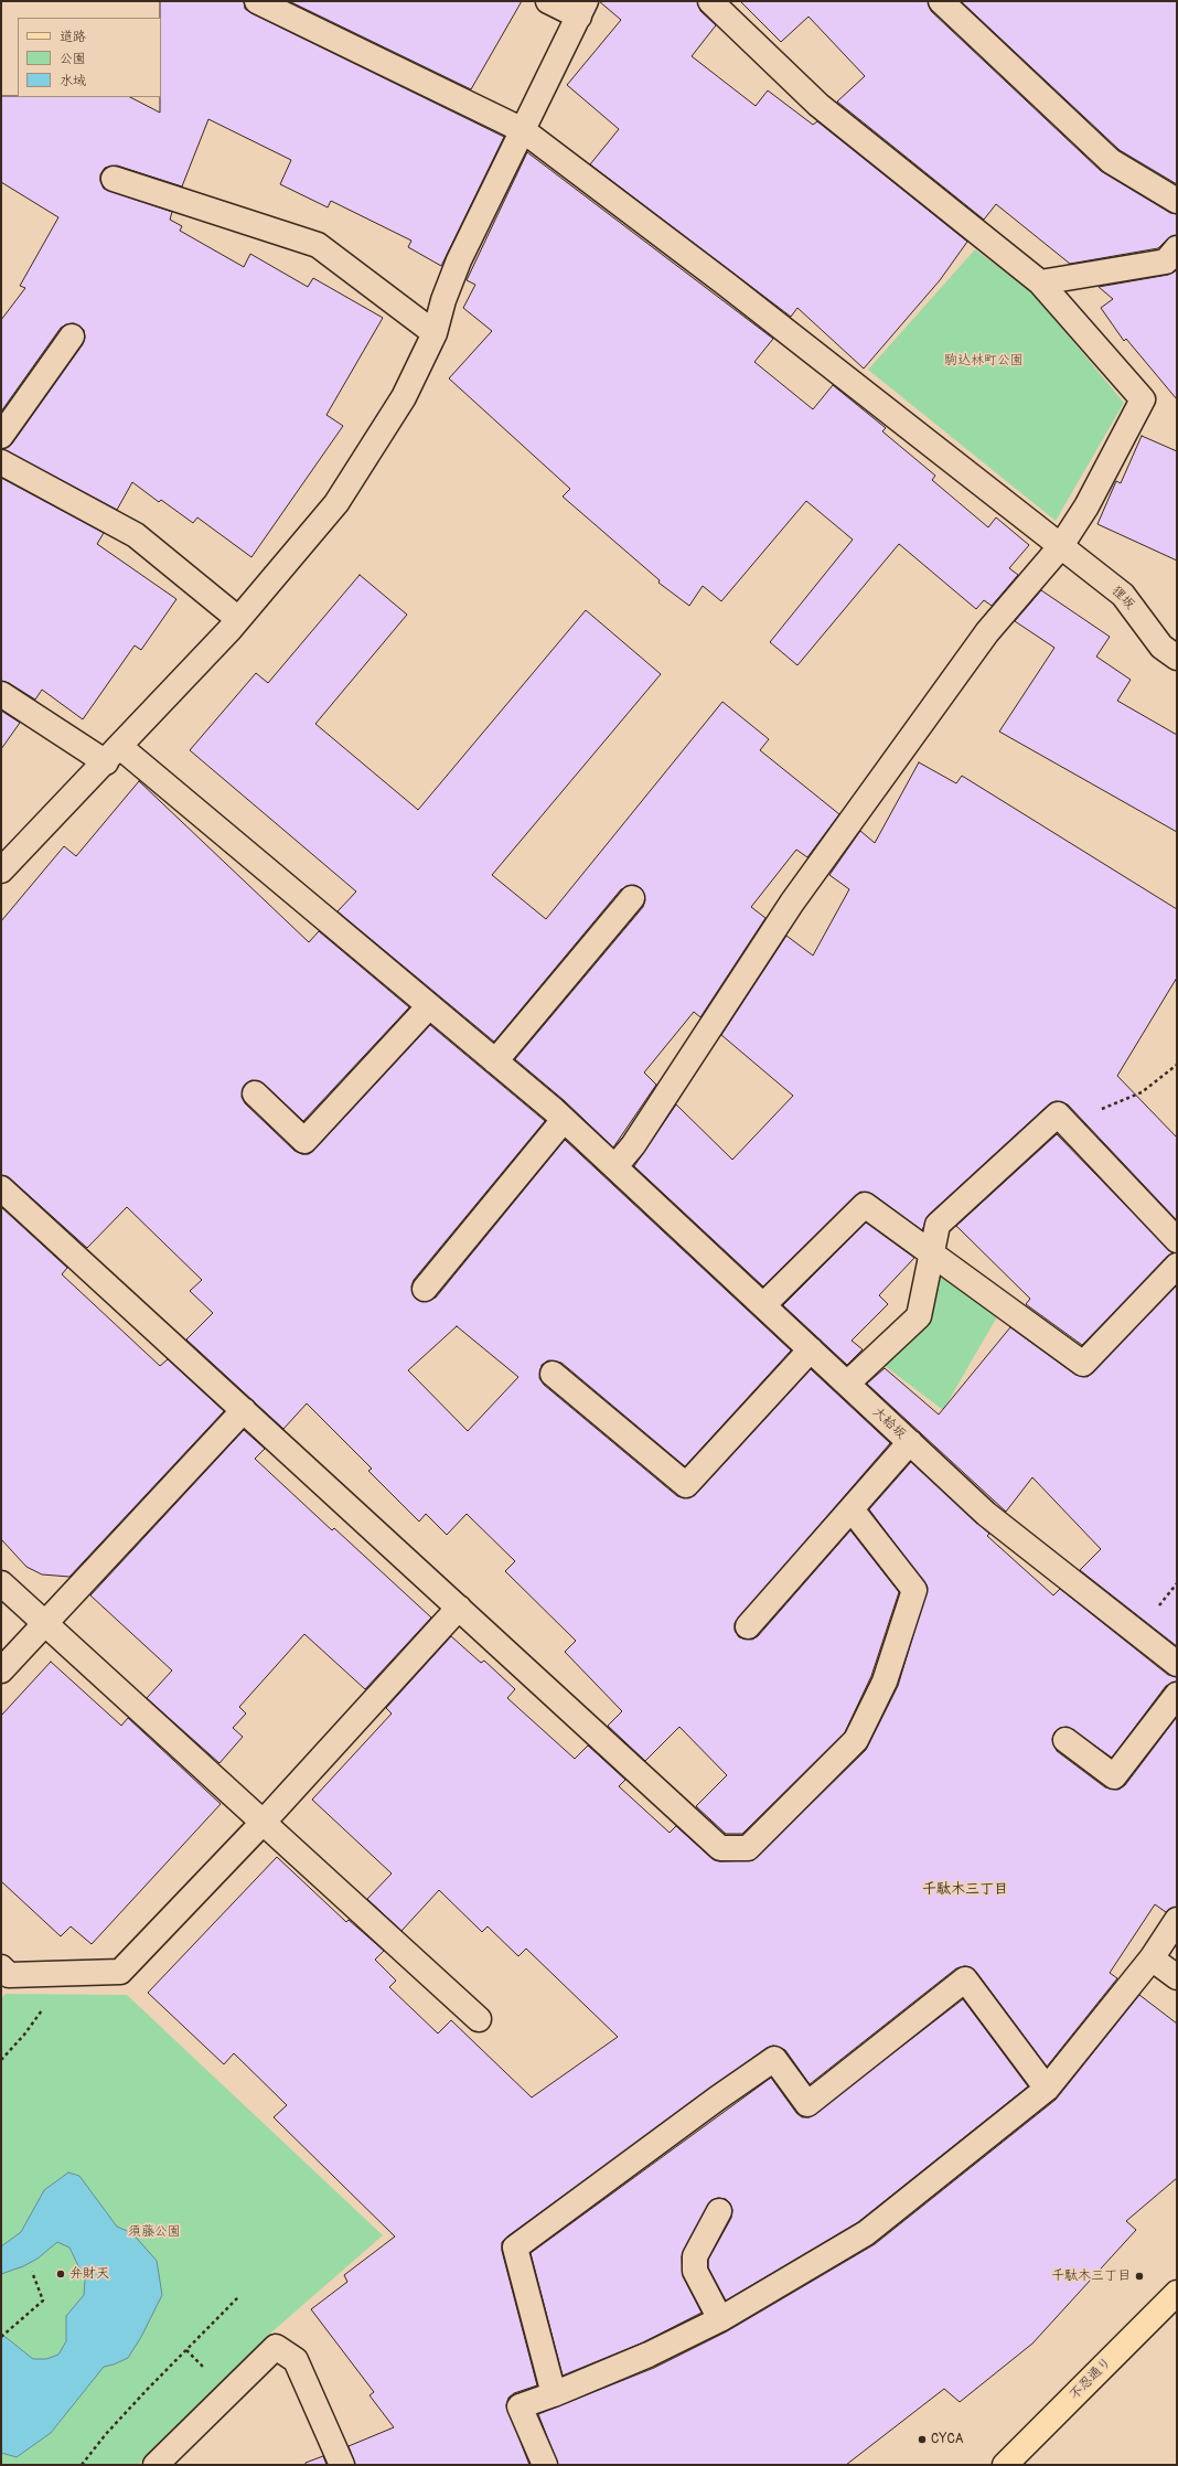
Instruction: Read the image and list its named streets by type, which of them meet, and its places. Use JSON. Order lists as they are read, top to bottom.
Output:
{
  "streets": {
    "main road": ["不忍通り"],
    "street": ["狸坂", "大給坂"]
  },
  "districts": ["千駄木三丁目"],
  "parks": ["駒込林町公園", "須藤公園"],
  "places": ["弁財天", "千駄木三丁目", "CYCA"],
  "legend": ["道路", "公園", "水域"]
}
